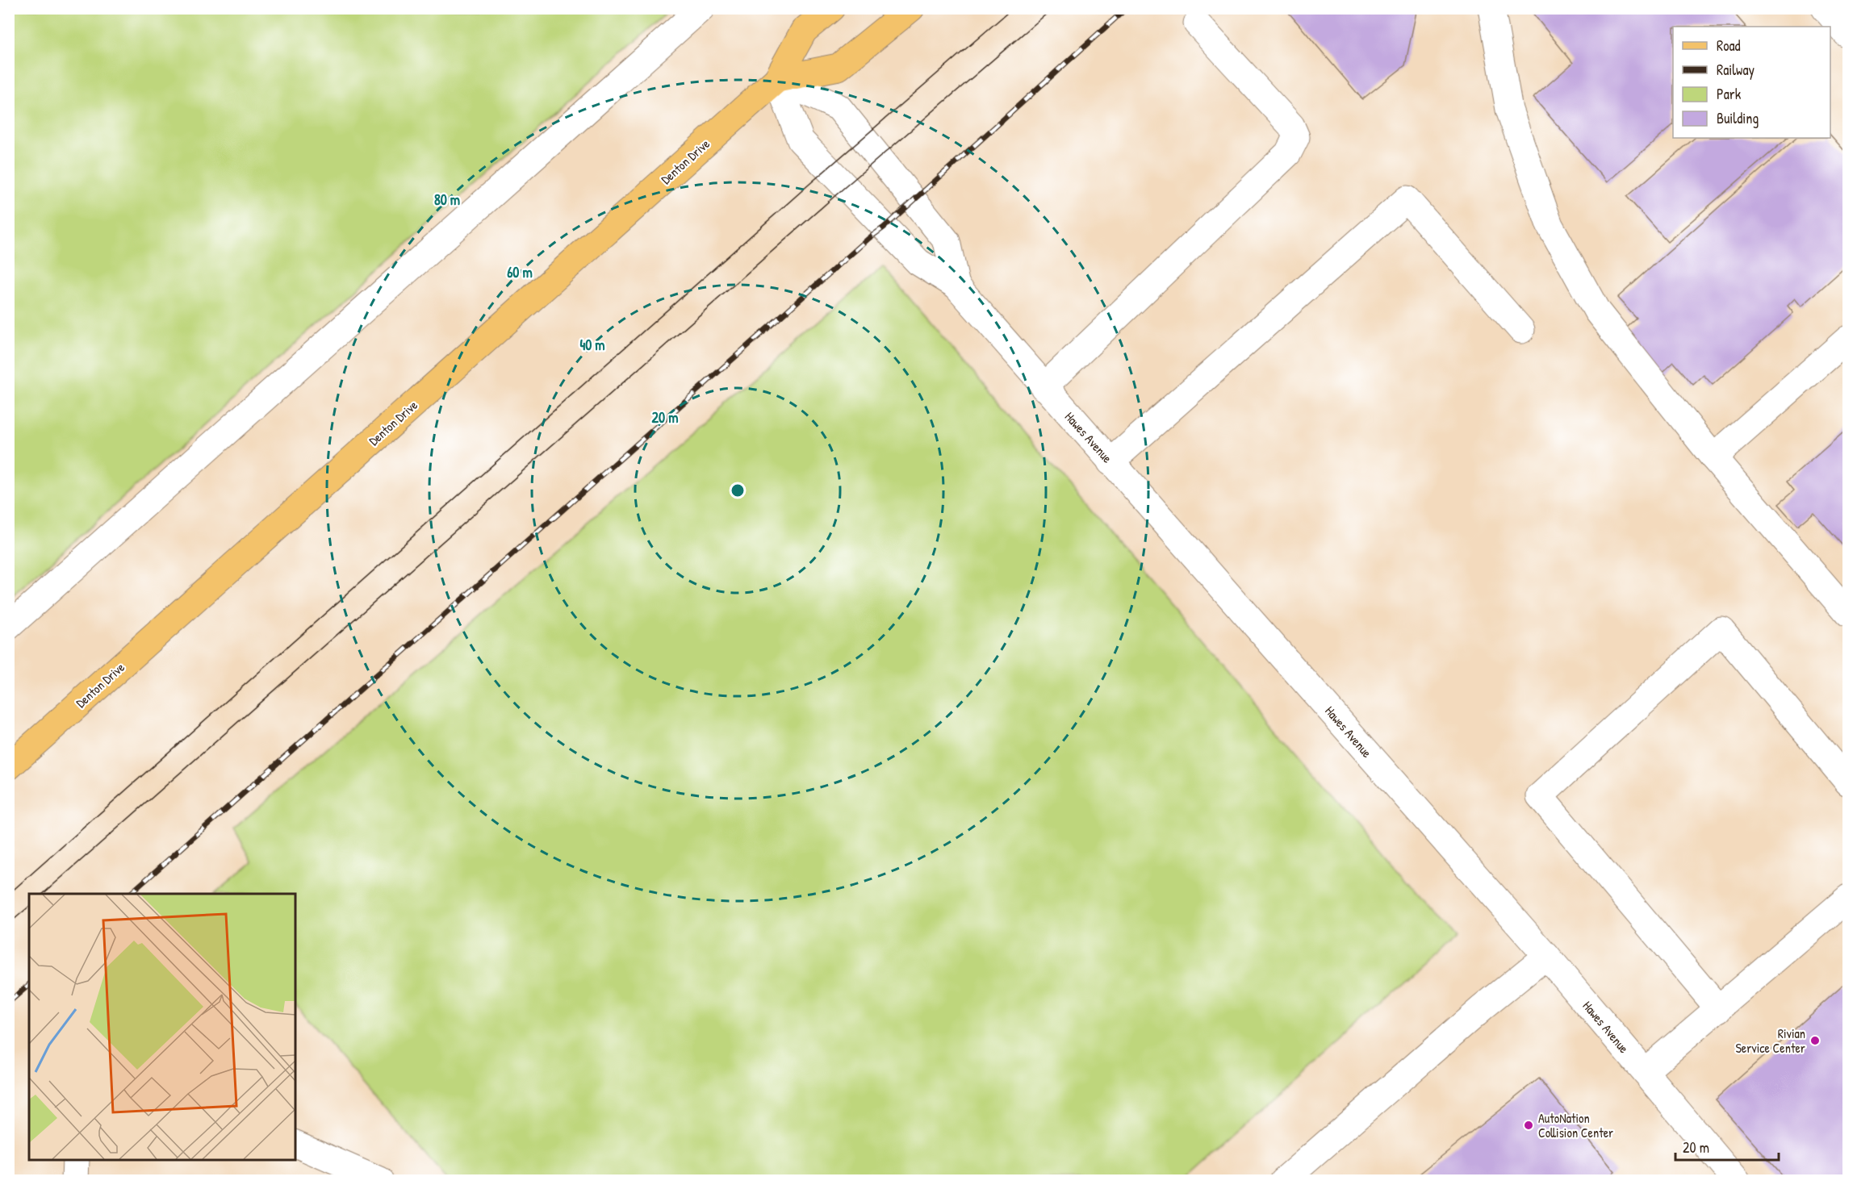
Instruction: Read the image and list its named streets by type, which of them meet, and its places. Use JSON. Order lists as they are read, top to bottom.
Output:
{
  "streets": {
    "main road": ["Denton Drive"],
    "street": ["Hawes Avenue"]
  },
  "crossings": [
    ["Denton Drive", "Hawes Avenue"]
  ],
  "places": ["Rivian Service Center", "AutoNation Collision Center"],
  "legend": [
    "Road",
    "Railway",
    "Park",
    "Building"
  ],
  "scale_bar": "20 m",
  "rings": [
    "80 m",
    "60 m",
    "40 m",
    "20 m"
  ]
}
